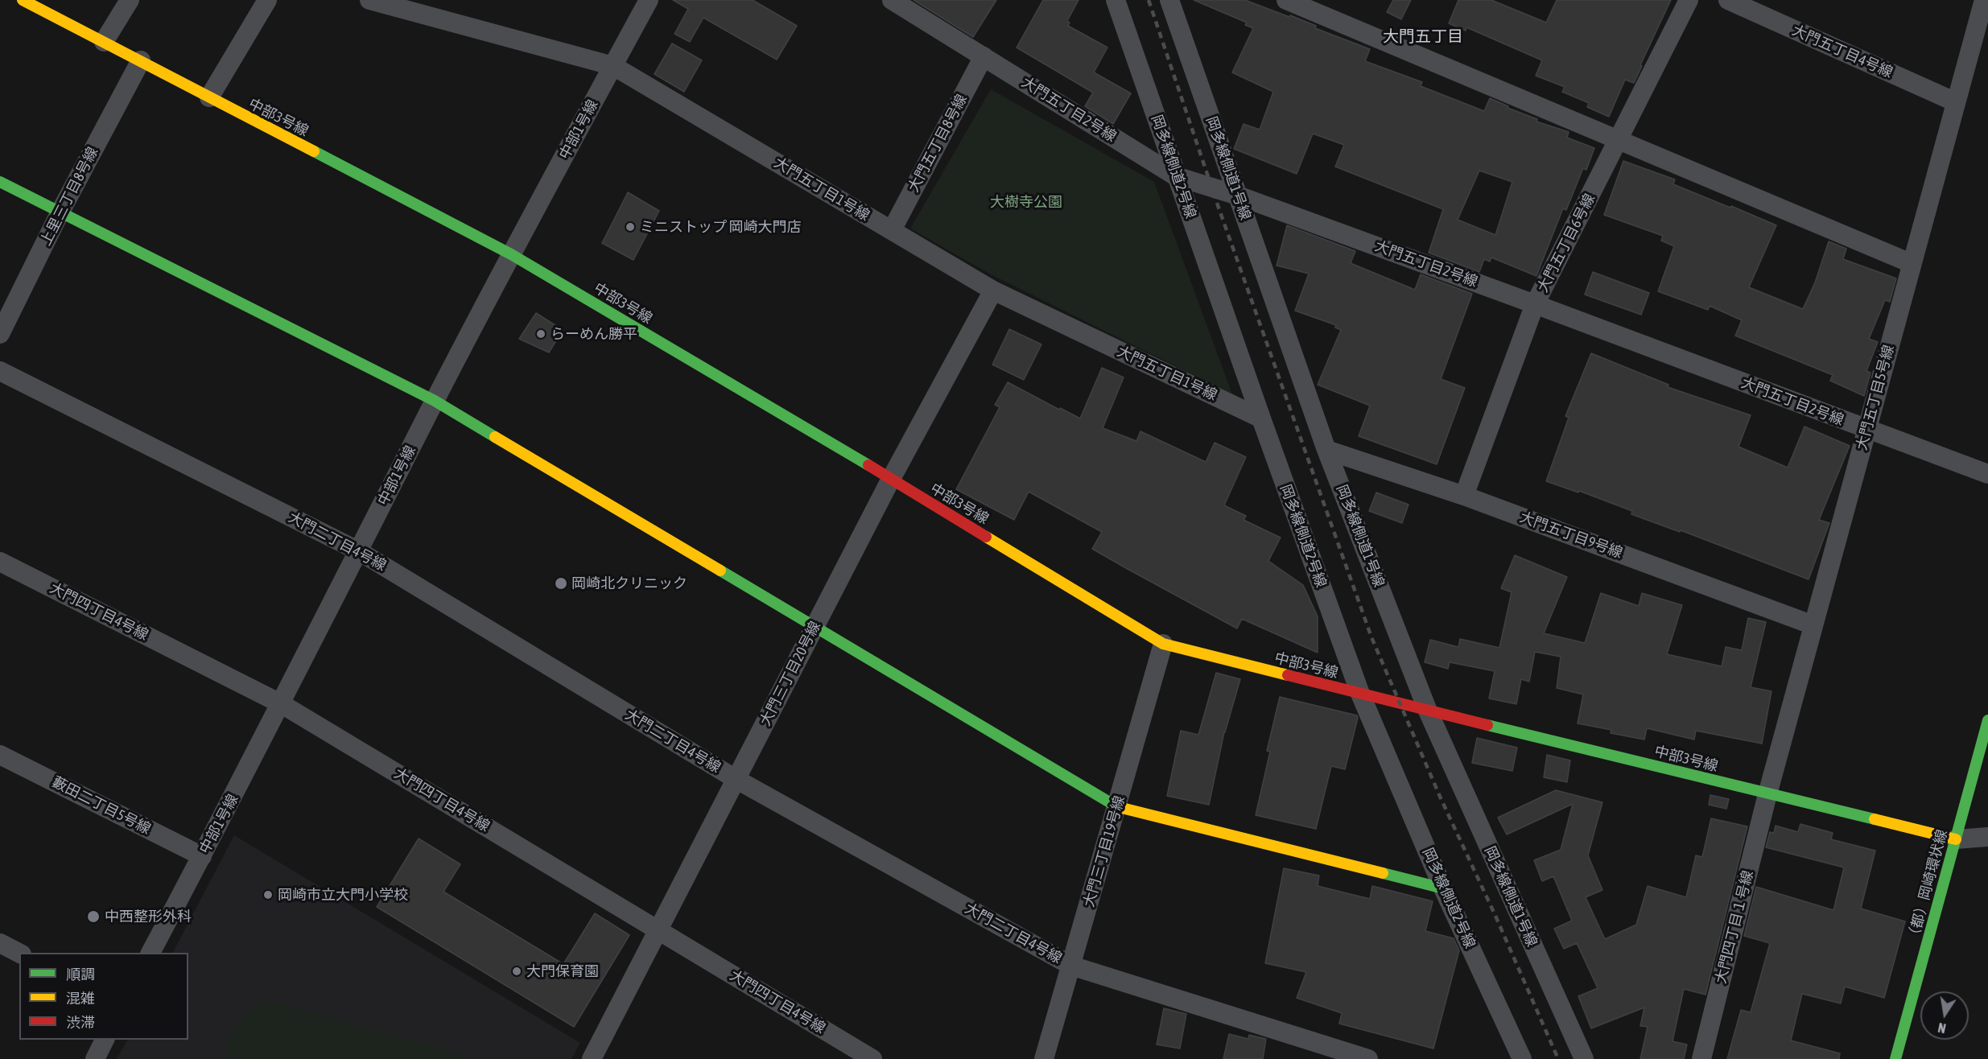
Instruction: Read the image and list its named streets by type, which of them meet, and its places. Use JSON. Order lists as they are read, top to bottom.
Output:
{
  "streets": {
    "street": [
      "大門五丁目4号線",
      "大門五丁目2号線",
      "中部3号線",
      "中部1号線",
      "大門五丁目8号線",
      "岡多線側道2号線",
      "岡多線側道1号線",
      "大門五丁目1号線",
      "上里三丁目8号線",
      "大門五丁目6号線",
      "大門五丁目5号線",
      "大門五丁目9号線",
      "大門二丁目4号線",
      "大門四丁目4号線",
      "大門三丁目20号線",
      "藪田二丁目5号線",
      "大門三丁目19号線",
      "（都）岡崎環状線",
      "大門四丁目１号線"
    ]
  },
  "crossings": [
    ["大門五丁目4号線", "大門五丁目5号線"],
    ["大門五丁目2号線", "大門五丁目8号線"],
    ["大門五丁目2号線", "岡多線側道2号線"],
    ["大門五丁目2号線", "岡多線側道1号線"],
    ["大門五丁目2号線", "大門五丁目6号線"],
    ["大門五丁目2号線", "大門五丁目5号線"],
    ["中部3号線", "中部1号線"],
    ["中部3号線", "岡多線側道2号線"],
    ["中部3号線", "岡多線側道1号線"],
    ["中部3号線", "上里三丁目8号線"],
    ["中部3号線", "大門五丁目5号線"],
    ["中部3号線", "大門三丁目20号線"],
    ["中部3号線", "大門三丁目19号線"],
    ["中部3号線", "（都）岡崎環状線"],
    ["中部3号線", "大門四丁目１号線"],
    ["中部1号線", "大門五丁目1号線"],
    ["中部1号線", "大門二丁目4号線"],
    ["中部1号線", "大門四丁目4号線"],
    ["中部1号線", "藪田二丁目5号線"],
    ["大門五丁目8号線", "大門五丁目1号線"],
    ["岡多線側道2号線", "大門五丁目1号線"],
    ["岡多線側道1号線", "大門五丁目9号線"],
    ["大門五丁目1号線", "大門三丁目20号線"],
    ["大門五丁目6号線", "大門五丁目9号線"],
    ["大門五丁目5号線", "大門五丁目9号線"],
    ["大門五丁目5号線", "大門四丁目１号線"],
    ["大門二丁目4号線", "大門三丁目20号線"],
    ["大門二丁目4号線", "大門三丁目19号線"],
    ["大門四丁目4号線", "大門三丁目20号線"]
  ],
  "districts": ["大門五丁目"],
  "parks": ["大樹寺公園"],
  "places": [
    "ミニストップ 岡崎大門店",
    "らーめん勝平",
    "岡崎北クリニック",
    "岡崎市立大門小学校",
    "中西整形外科",
    "大門保育園"
  ],
  "legend": ["順調", "混雑", "渋滞"],
  "north": "bottom"
}
